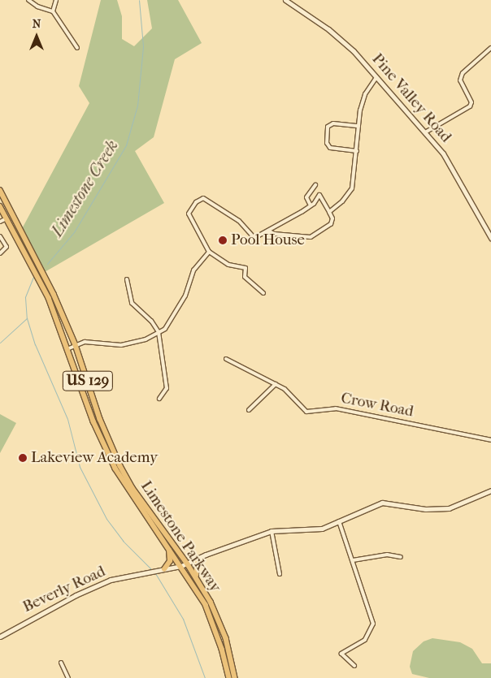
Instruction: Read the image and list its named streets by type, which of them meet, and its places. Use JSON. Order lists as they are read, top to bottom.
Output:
{
  "streets": {
    "main road": ["US 129", "Limestone Parkway"],
    "street": ["Pine Valley Road", "Crow Road", "Beverly Road"]
  },
  "crossings": [
    ["Limestone Parkway", "Beverly Road"]
  ],
  "water": ["Limestone Creek"],
  "places": ["Pool House", "Lakeview Academy"],
  "north": "top"
}
